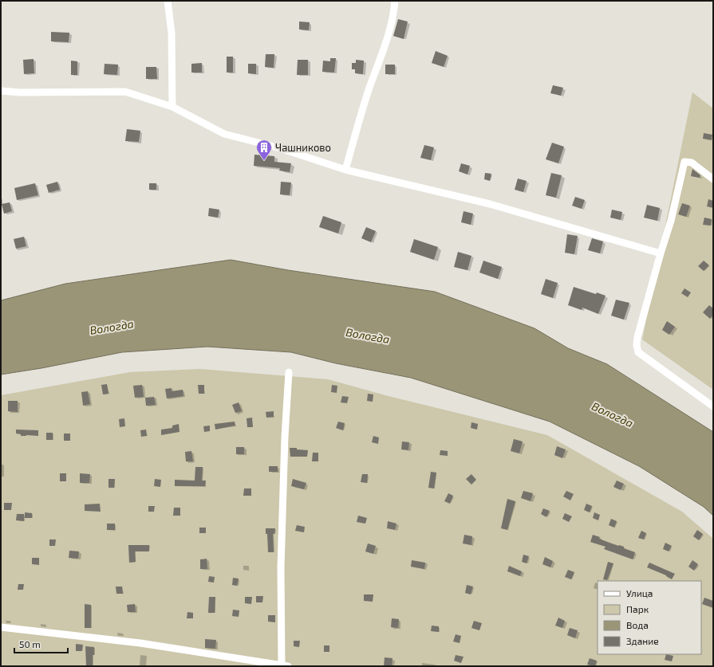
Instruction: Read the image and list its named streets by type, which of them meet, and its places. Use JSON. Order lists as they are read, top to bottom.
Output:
{
  "water": ["Вологда"],
  "places": {
    "building": ["Чашниково"]
  },
  "legend": [
    "Улица",
    "Парк",
    "Вода",
    "Здание"
  ],
  "scale_bar": "50 m"
}
